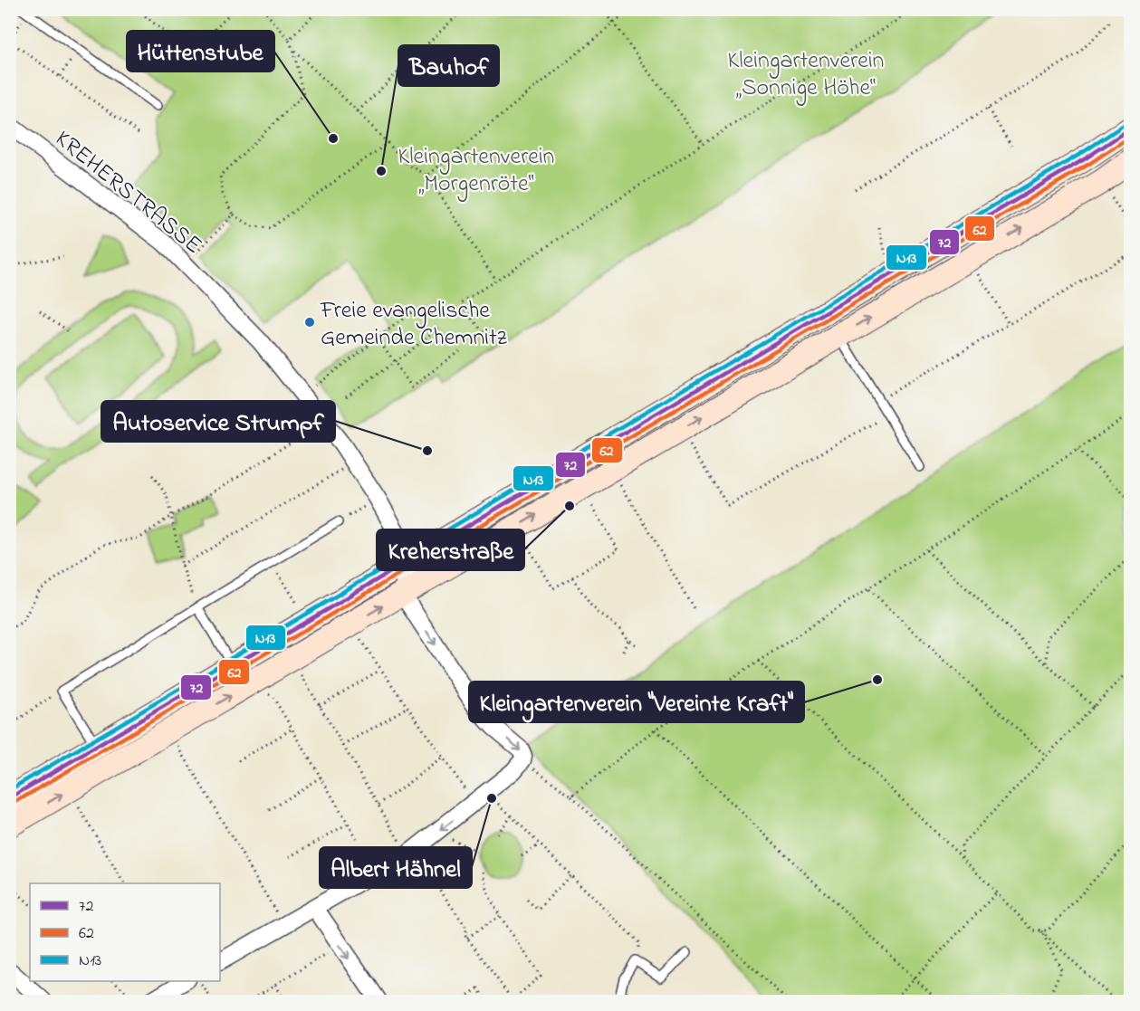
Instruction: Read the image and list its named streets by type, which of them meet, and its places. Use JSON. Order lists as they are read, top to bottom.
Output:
{
  "streets": {
    "street": ["KREHERSTRASSE"]
  },
  "parks": ["Kleingartenverein „Sonnige Höhe“", "Kleingartenverein „Morgenröte“"],
  "places": [
    "Hüttenstube",
    "Bauhof",
    "Freie evangelische Gemeinde Chemnitz",
    "Autoservice Strumpf",
    "Kreherstraße",
    "Kleingartenverein \"Vereinte Kraft\"",
    "Albert Hähnel"
  ],
  "lines": ["transit line N13", "transit line 72", "transit line 62"],
  "legend": ["72", "62", "N13"]
}
